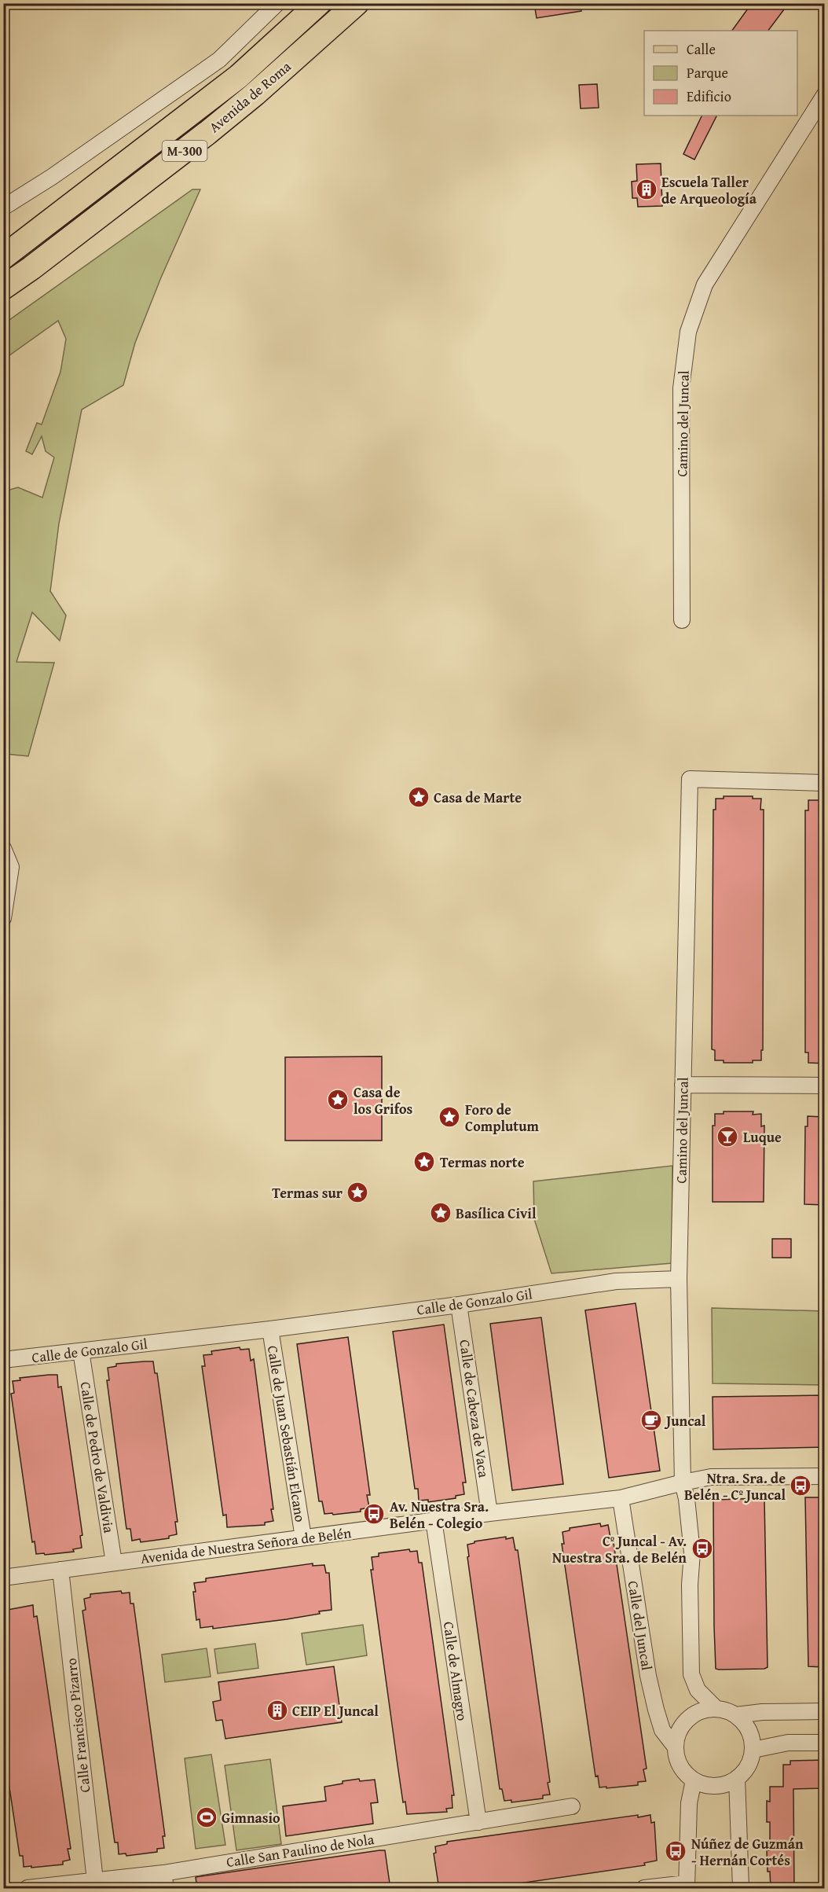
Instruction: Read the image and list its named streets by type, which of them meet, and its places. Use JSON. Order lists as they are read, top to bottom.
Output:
{
  "streets": {
    "main road": ["Avenida de Roma", "M-300"],
    "street": [
      "Camino del Juncal",
      "Calle de Gonzalo Gil",
      "Calle de Cabeza de Vaca",
      "Calle de Juan Sebastián Elcano",
      "Calle de Pedro de Valdivia",
      "Avenida de Nuestra Señora de Belén",
      "Calle del Juncal",
      "Calle de Almagro",
      "Calle Francisco Pizarro",
      "Calle San Paulino de Nola"
    ]
  },
  "crossings": [
    ["Camino del Juncal", "Calle de Gonzalo Gil"],
    ["Camino del Juncal", "Avenida de Nuestra Señora de Belén"],
    ["Calle de Gonzalo Gil", "Calle de Cabeza de Vaca"],
    ["Calle de Gonzalo Gil", "Calle de Juan Sebastián Elcano"],
    ["Calle de Gonzalo Gil", "Calle de Pedro de Valdivia"],
    ["Calle de Cabeza de Vaca", "Avenida de Nuestra Señora de Belén"],
    ["Calle de Juan Sebastián Elcano", "Avenida de Nuestra Señora de Belén"],
    ["Calle de Pedro de Valdivia", "Avenida de Nuestra Señora de Belén"],
    ["Avenida de Nuestra Señora de Belén", "Calle del Juncal"],
    ["Avenida de Nuestra Señora de Belén", "Calle de Almagro"],
    ["Avenida de Nuestra Señora de Belén", "Calle Francisco Pizarro"],
    ["Calle de Almagro", "Calle San Paulino de Nola"],
    ["Calle Francisco Pizarro", "Calle San Paulino de Nola"]
  ],
  "places": {
    "building": ["Escuela Taller de Arqueología", "CEIP El Juncal"],
    "place": [
      "Casa de Marte",
      "Casa de los Grifos",
      "Foro de Complutum",
      "Termas norte",
      "Termas sur",
      "Basílica Civil"
    ],
    "bar": ["Luque"],
    "cafe": ["Juncal"],
    "bus stop": [
      "Ntra. Sra. de Belén - Cº Juncal",
      "Av. Nuestra Sra. Belén - Colegio",
      "Cº Juncal - Av. Nuestra Sra. de Belén",
      "Núñez de Guzmán - Hernán Cortés"
    ],
    "sports": ["Gimnasio"]
  },
  "legend": ["Calle", "Parque", "Edificio"]
}
